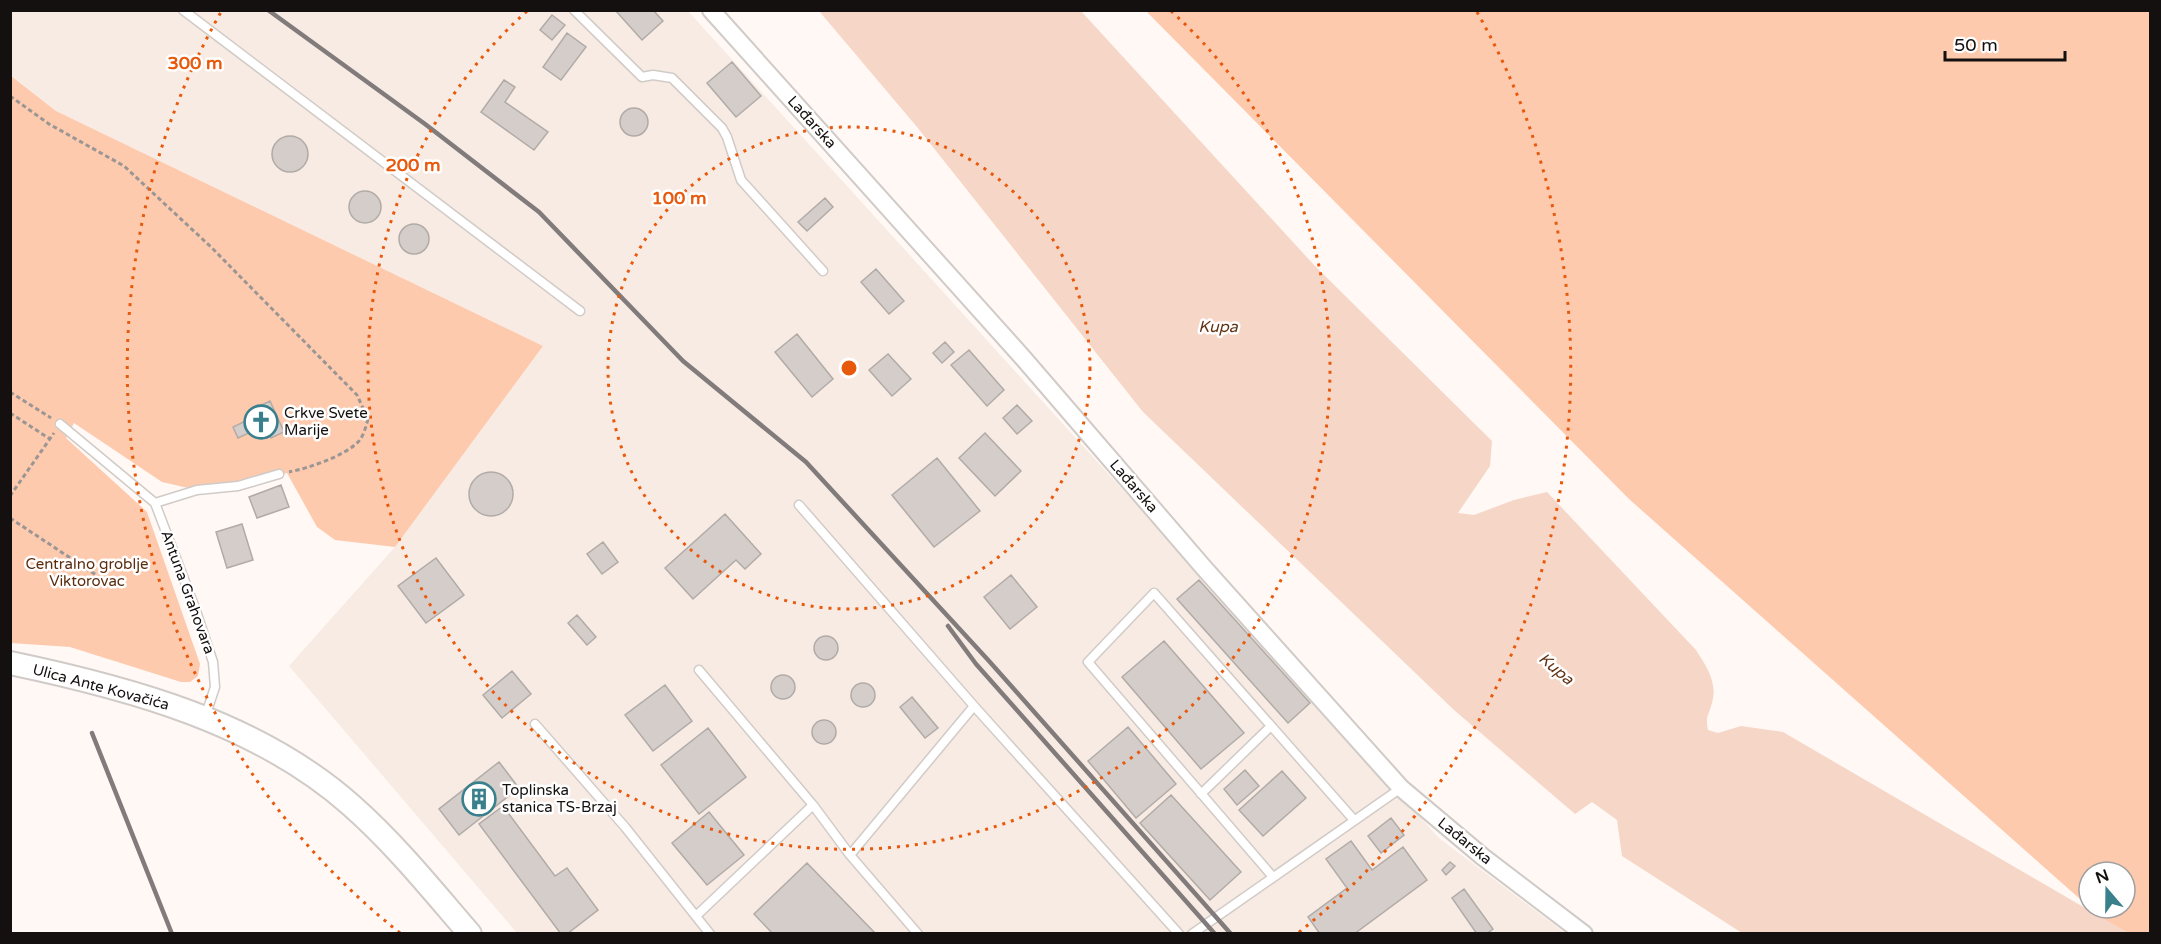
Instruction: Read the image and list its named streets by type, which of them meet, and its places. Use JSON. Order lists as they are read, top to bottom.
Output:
{
  "streets": {
    "main road": ["Ulica Ante Kovačića"],
    "street": ["Lađarska"],
    "lane": ["Antuna Grahovara"]
  },
  "crossings": [
    ["Antuna Grahovara", "Ulica Ante Kovačića"]
  ],
  "water": ["Kupa"],
  "parks": ["Centralno groblje Viktorovac"],
  "places": {
    "church": ["Crkve Svete Marije"],
    "building": ["Toplinska stanica TS-Brzaj"]
  },
  "scale_bar": "50 m",
  "north": "top",
  "rings": ["300 m", "200 m", "100 m"]
}
